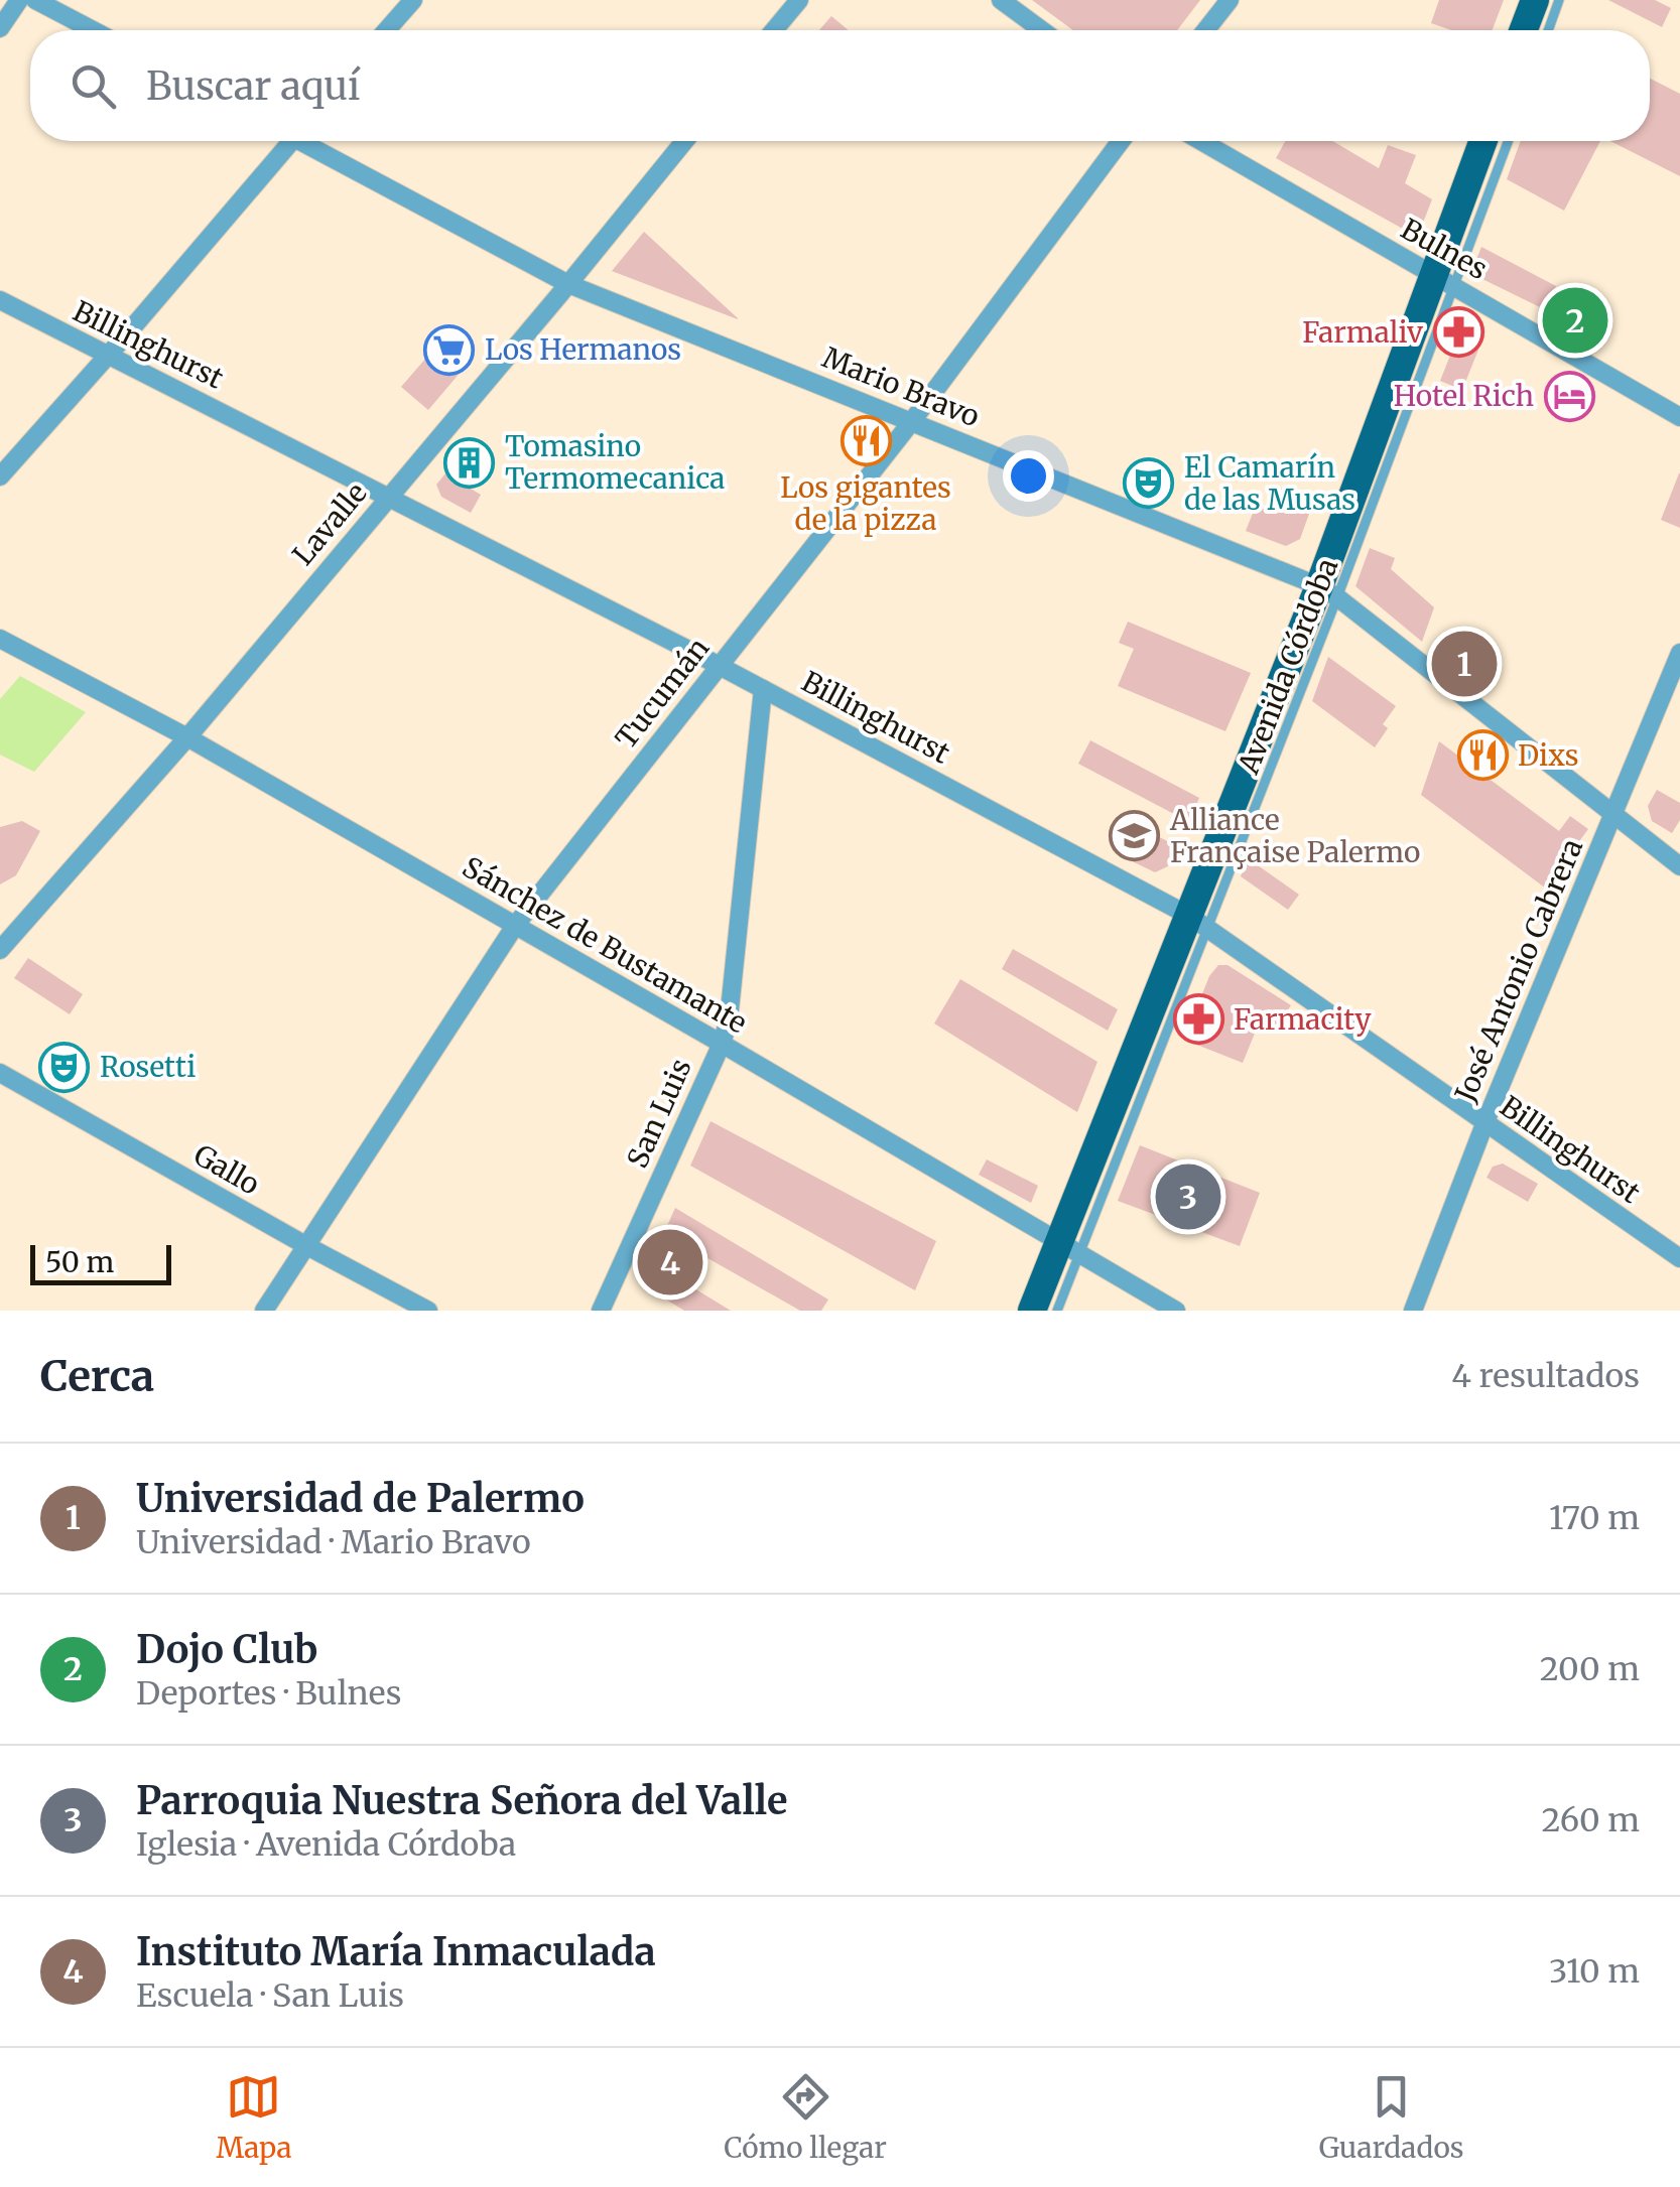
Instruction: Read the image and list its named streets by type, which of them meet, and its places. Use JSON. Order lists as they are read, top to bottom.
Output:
{
  "streets": {
    "main road": ["Avenida Córdoba"],
    "street": [
      "Bulnes",
      "Billinghurst",
      "Mario Bravo",
      "Lavalle",
      "Tucumán",
      "Sánchez de Bustamante",
      "José Antonio Cabrera",
      "San Luis",
      "Gallo"
    ]
  },
  "crossings": [
    ["Bulnes", "Avenida Córdoba"],
    ["Billinghurst", "Lavalle"],
    ["Billinghurst", "Avenida Córdoba"],
    ["Billinghurst", "Tucumán"],
    ["Billinghurst", "José Antonio Cabrera"],
    ["Billinghurst", "San Luis"],
    ["Mario Bravo", "Lavalle"],
    ["Mario Bravo", "Avenida Córdoba"],
    ["Mario Bravo", "Tucumán"],
    ["Mario Bravo", "José Antonio Cabrera"],
    ["Lavalle", "Sánchez de Bustamante"],
    ["Avenida Córdoba", "Sánchez de Bustamante"],
    ["Tucumán", "Sánchez de Bustamante"],
    ["Tucumán", "Gallo"],
    ["Sánchez de Bustamante", "San Luis"]
  ],
  "places": {
    "pharmacy": ["Farmaliv", "Farmacity"],
    "supermarket": ["Los Hermanos"],
    "hotel": ["Hotel Rich"],
    "restaurant": ["Los gigantes de la pizza", "Dixs"],
    "building": ["Tomasino Termomecanica"],
    "theatre": ["El Camarín de las Musas", "Rosetti"],
    "school or university": ["Alliance Française Palermo"]
  },
  "scale_bar": "50 m",
  "page": {
    "search": "Buscar aquí",
    "pins": [
      "2",
      "1",
      "3",
      "4"
    ],
    "scale": "50 m",
    "heading": ["Cerca", "4 resultados"],
    "list": [
      {
        "mark": "1",
        "name": "Universidad de Palermo",
        "note": "Universidad · Mario Bravo",
        "value": "170 m"
      },
      {
        "mark": "2",
        "name": "Dojo Club",
        "note": "Deportes · Bulnes",
        "value": "200 m"
      },
      {
        "mark": "3",
        "name": "Parroquia Nuestra Señora del Valle",
        "note": "Iglesia · Avenida Córdoba",
        "value": "260 m"
      },
      {
        "mark": "4",
        "name": "Instituto María Inmaculada",
        "note": "Escuela · San Luis",
        "value": "310 m"
      }
    ],
    "nav": ["Mapa", "Cómo llegar", "Guardados"]
  }
}
